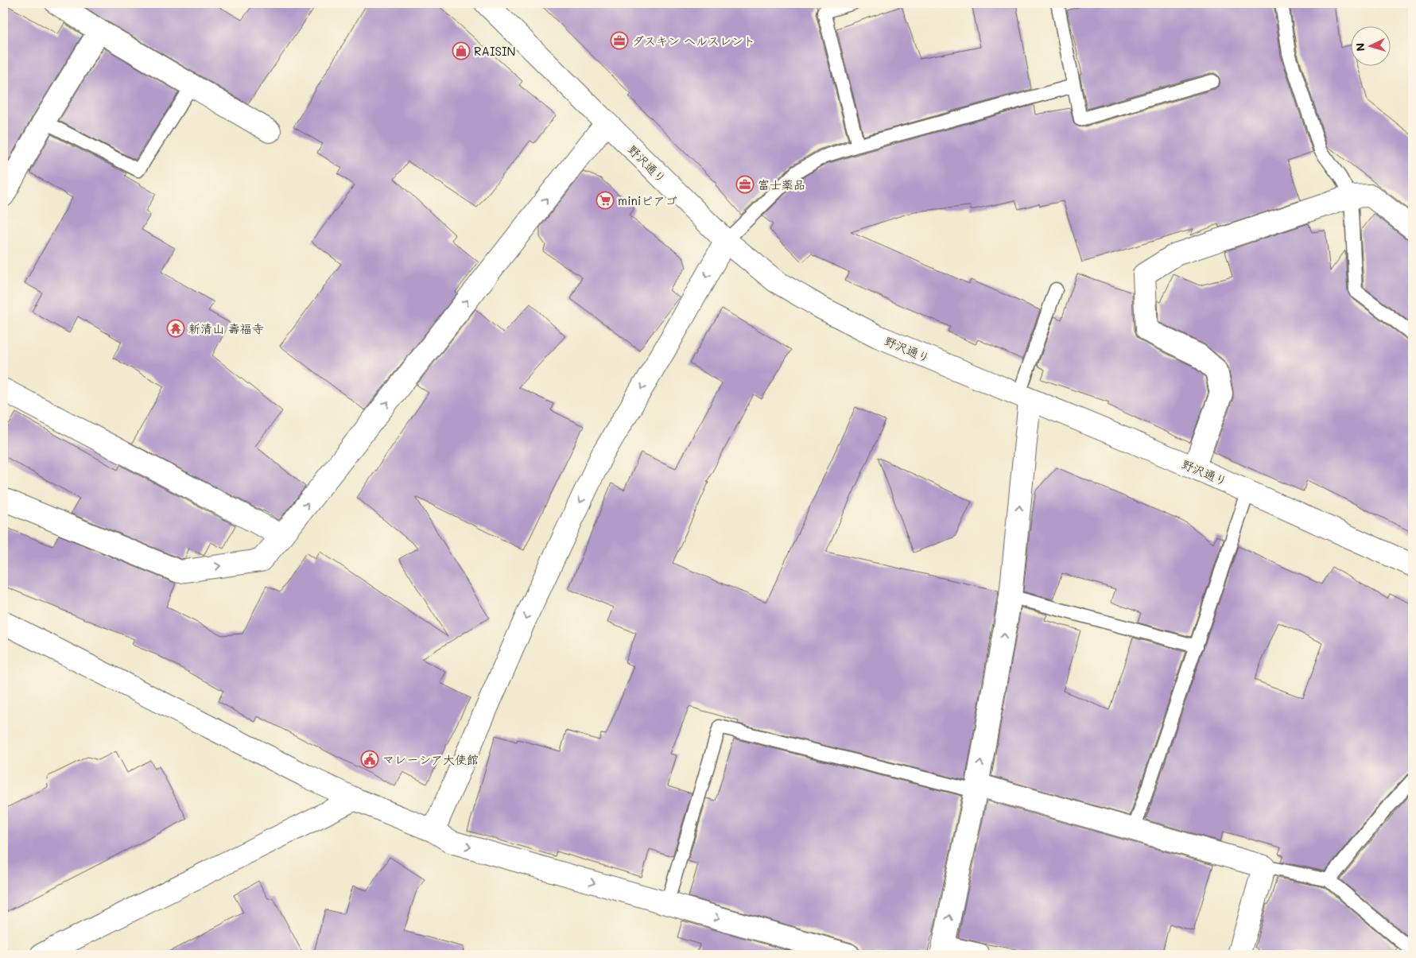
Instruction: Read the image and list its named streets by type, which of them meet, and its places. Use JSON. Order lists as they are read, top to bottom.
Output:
{
  "streets": {
    "street": ["野沢通り"]
  },
  "places": {
    "office": ["ダスキン ヘルスレント", "富士薬品"],
    "shop": ["RAISIN"],
    "supermarket": ["miniピアゴ"],
    "temple": ["新清山 壽福寺"],
    "public building": ["マレーシア大使館"]
  },
  "north": "left"
}
